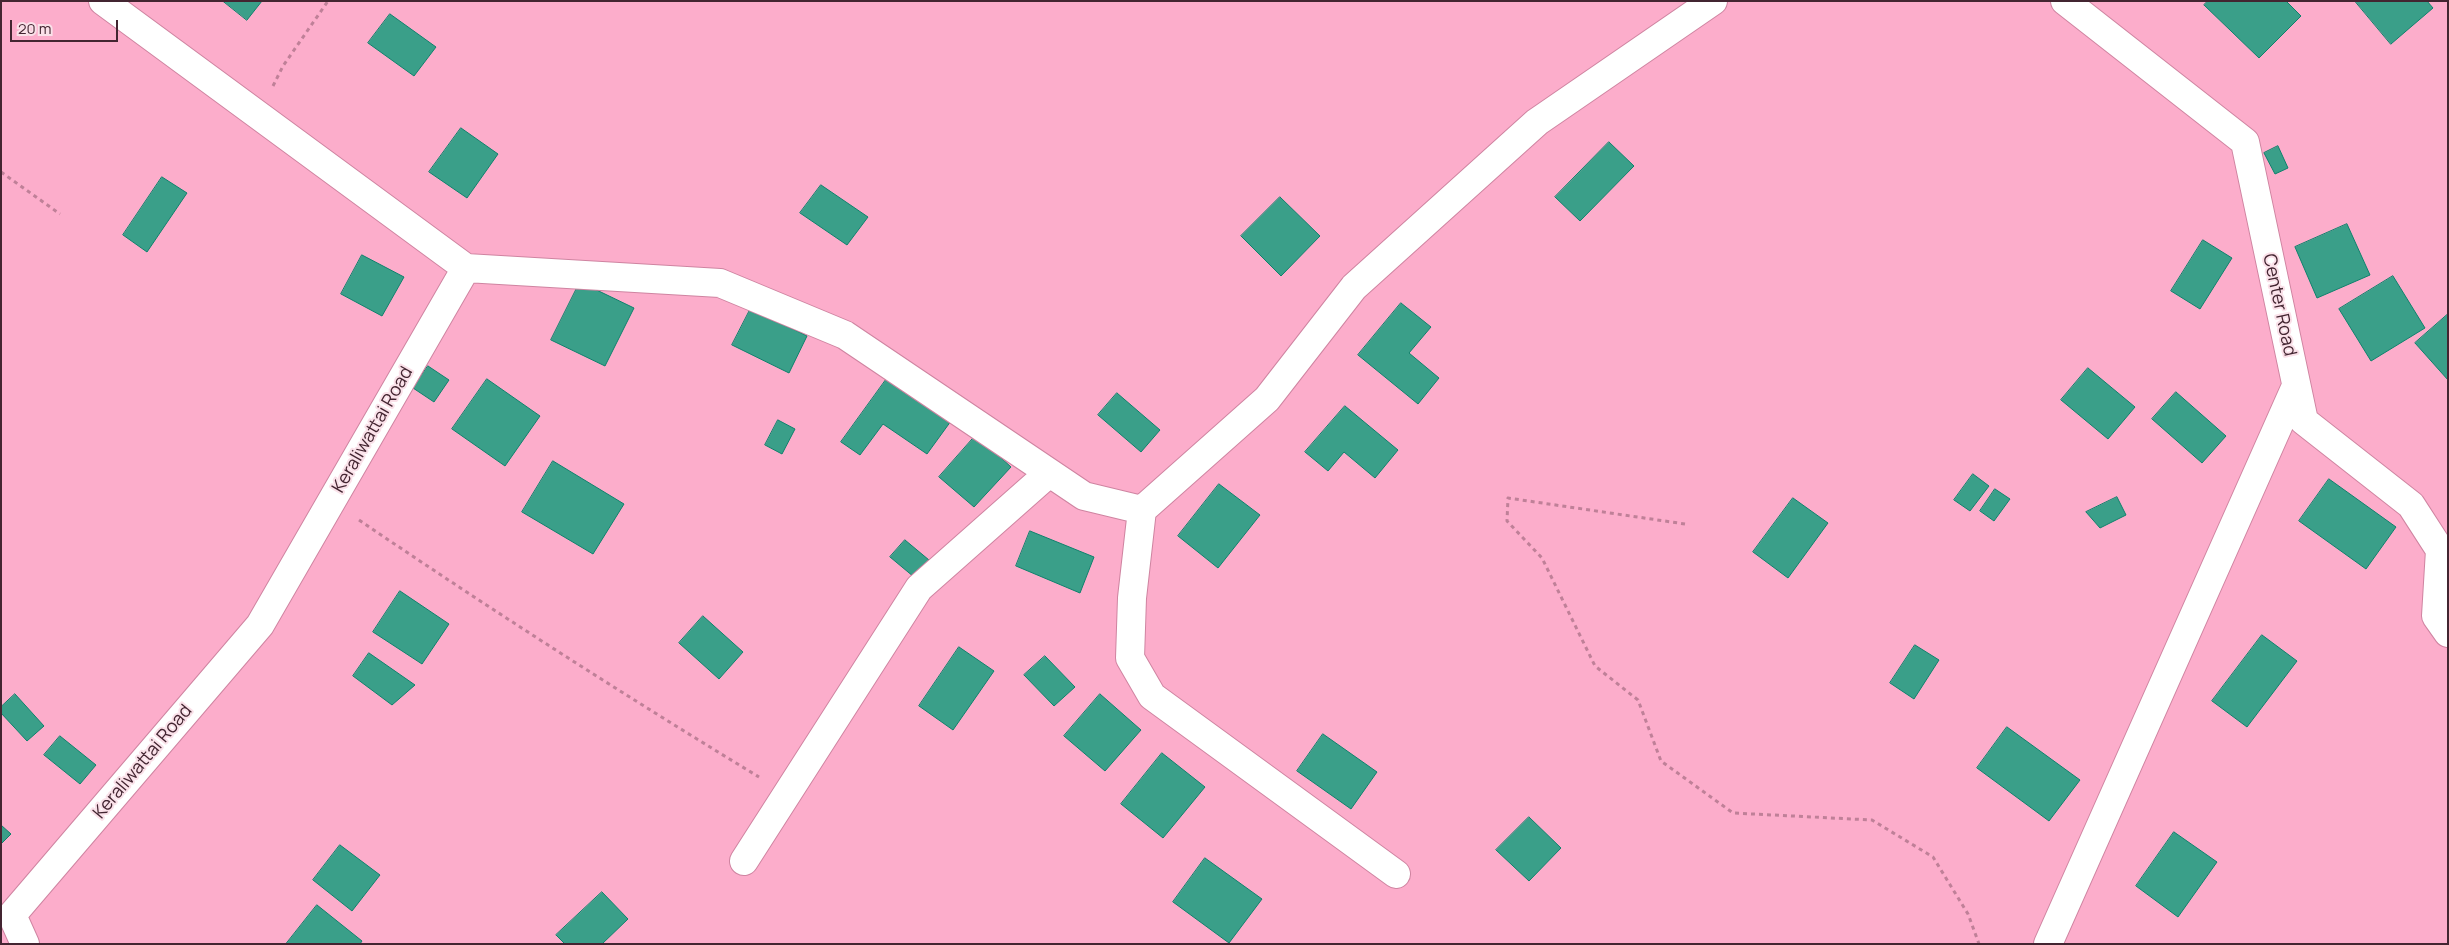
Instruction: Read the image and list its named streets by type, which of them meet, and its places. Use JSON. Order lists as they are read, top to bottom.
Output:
{
  "streets": {
    "street": ["Center Road", "Keraliwattai Road"]
  },
  "scale_bar": "20 m"
}
